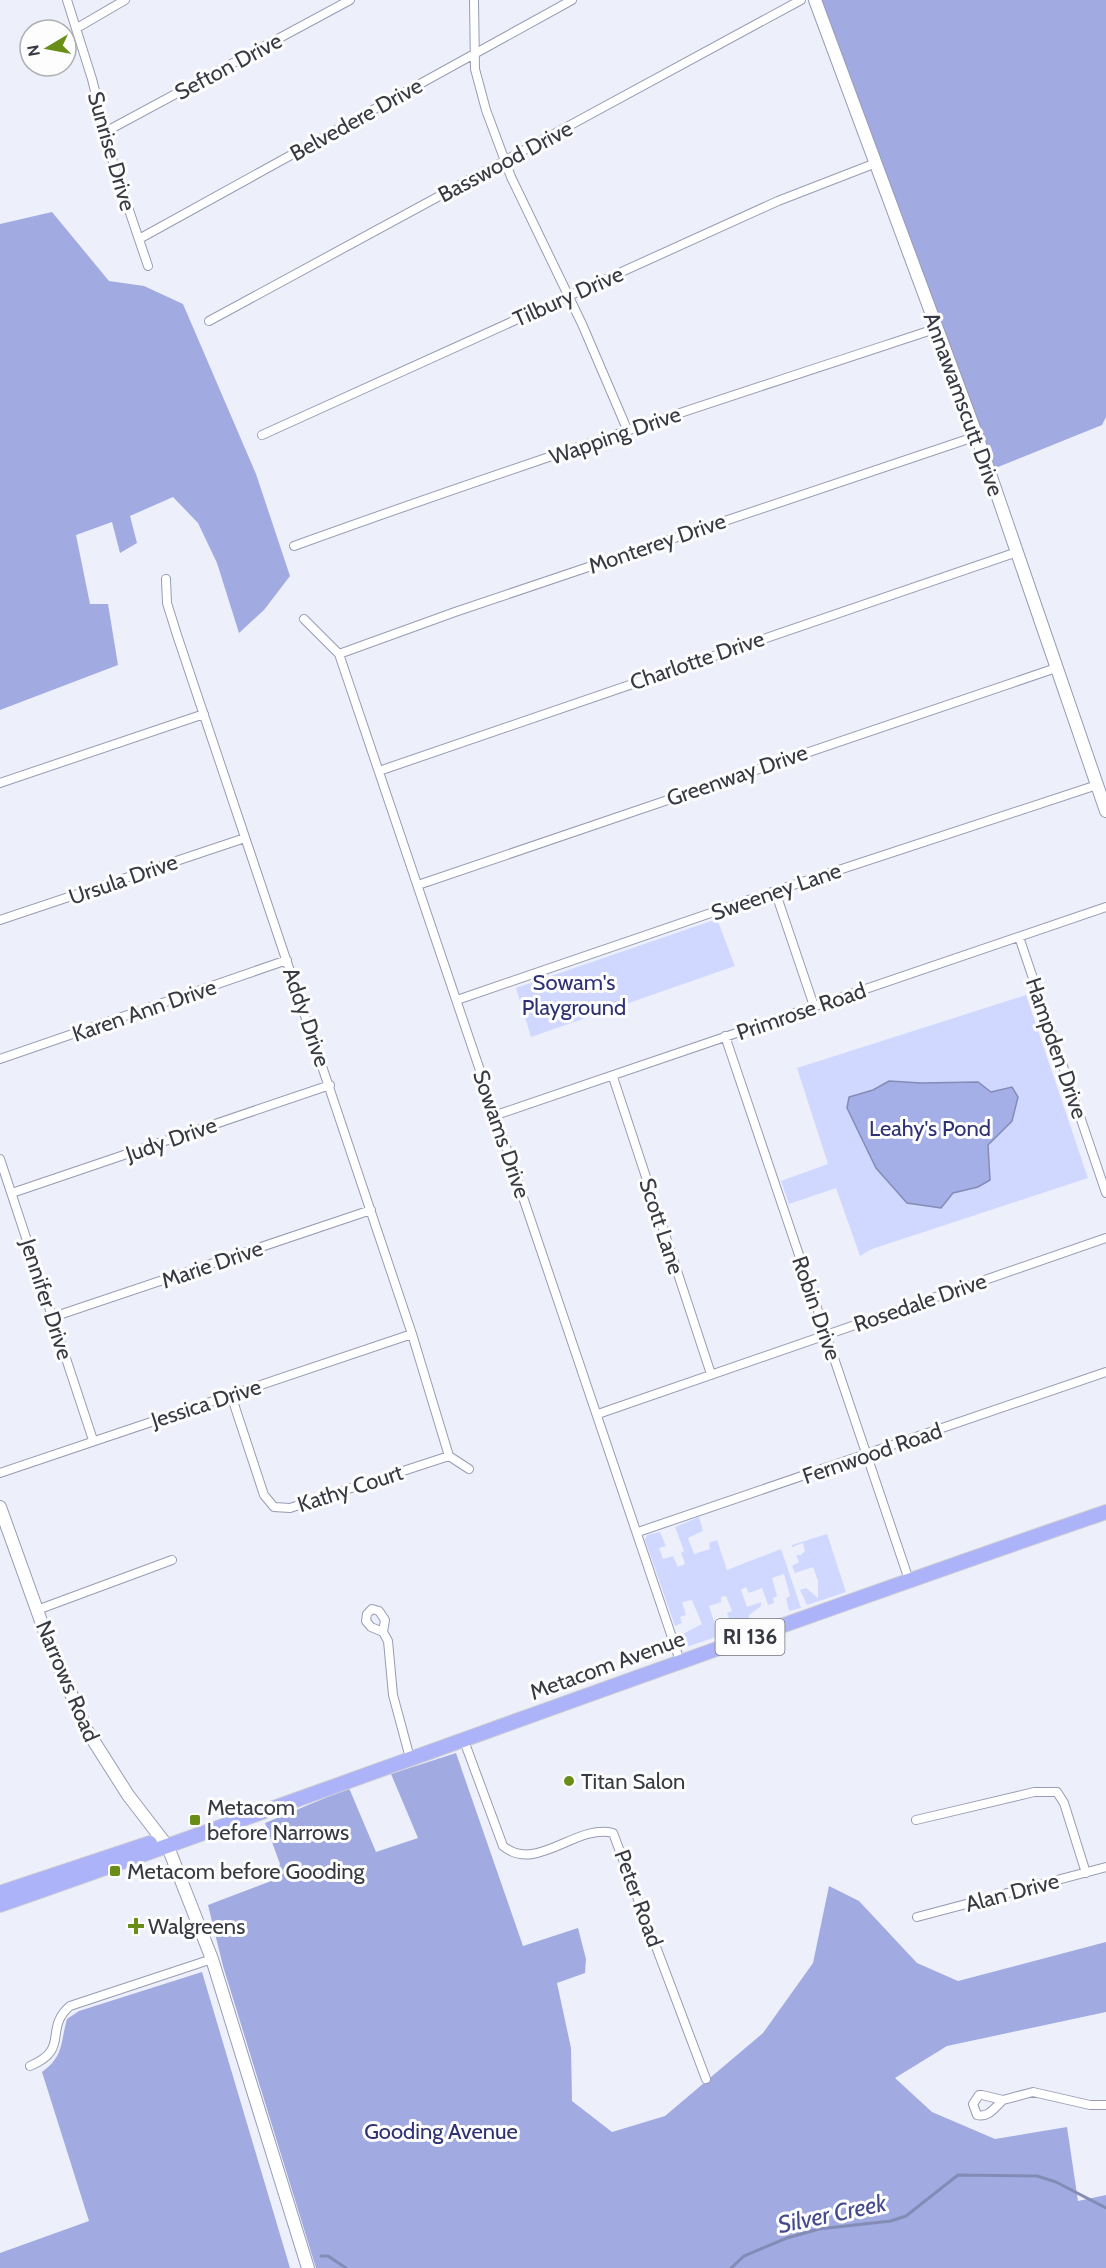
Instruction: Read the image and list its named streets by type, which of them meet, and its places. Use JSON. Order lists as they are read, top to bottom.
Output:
{
  "streets": {
    "main road": ["RI 136", "Metacom Avenue"],
    "street": [
      "Sefton Drive",
      "Belvedere Drive",
      "Sunrise Drive",
      "Basswood Drive",
      "Tilbury Drive",
      "Annawamscutt Drive",
      "Wapping Drive",
      "Monterey Drive",
      "Charlotte Drive",
      "Greenway Drive",
      "Ursula Drive",
      "Sweeney Lane",
      "Karen Ann Drive",
      "Primrose Road",
      "Addy Drive",
      "Hampden Drive",
      "Sowams Drive",
      "Judy Drive",
      "Scott Lane",
      "Marie Drive",
      "Jennifer Drive",
      "Rosedale Drive",
      "Robin Drive",
      "Jessica Drive",
      "Fernwood Road",
      "Kathy Court",
      "Narrows Road",
      "Alan Drive",
      "Peter Road"
    ]
  },
  "crossings": [
    ["Sefton Drive", "Sunrise Drive"],
    ["Belvedere Drive", "Sunrise Drive"],
    ["Tilbury Drive", "Annawamscutt Drive"],
    ["Annawamscutt Drive", "Wapping Drive"],
    ["Annawamscutt Drive", "Monterey Drive"],
    ["Annawamscutt Drive", "Charlotte Drive"],
    ["Annawamscutt Drive", "Greenway Drive"],
    ["Annawamscutt Drive", "Sweeney Lane"],
    ["Monterey Drive", "Sowams Drive"],
    ["Charlotte Drive", "Sowams Drive"],
    ["Greenway Drive", "Sowams Drive"],
    ["Ursula Drive", "Addy Drive"],
    ["Sweeney Lane", "Sowams Drive"],
    ["Karen Ann Drive", "Addy Drive"],
    ["Primrose Road", "Hampden Drive"],
    ["Primrose Road", "Sowams Drive"],
    ["Primrose Road", "Scott Lane"],
    ["Primrose Road", "Robin Drive"],
    ["Addy Drive", "Judy Drive"],
    ["Addy Drive", "Marie Drive"],
    ["Addy Drive", "Jessica Drive"],
    ["Addy Drive", "Kathy Court"],
    ["Sowams Drive", "Rosedale Drive"],
    ["Sowams Drive", "Fernwood Road"],
    ["Sowams Drive", "Metacom Avenue"],
    ["Judy Drive", "Jennifer Drive"],
    ["Scott Lane", "Rosedale Drive"],
    ["Marie Drive", "Jennifer Drive"],
    ["Jennifer Drive", "Jessica Drive"],
    ["Rosedale Drive", "Robin Drive"],
    ["Robin Drive", "Fernwood Road"],
    ["Robin Drive", "Metacom Avenue"],
    ["Jessica Drive", "Kathy Court"],
    ["Metacom Avenue", "Narrows Road"],
    ["Metacom Avenue", "Peter Road"]
  ],
  "water": ["Silver Creek"],
  "parks": ["Sowam's Playground", "Leahy's Pond", "Gooding Avenue"],
  "places": {
    "other": ["Titan Salon"],
    "transit": ["Metacom before Narrows", "Metacom before Gooding"],
    "health": ["Walgreens"]
  },
  "north": "left"
}
